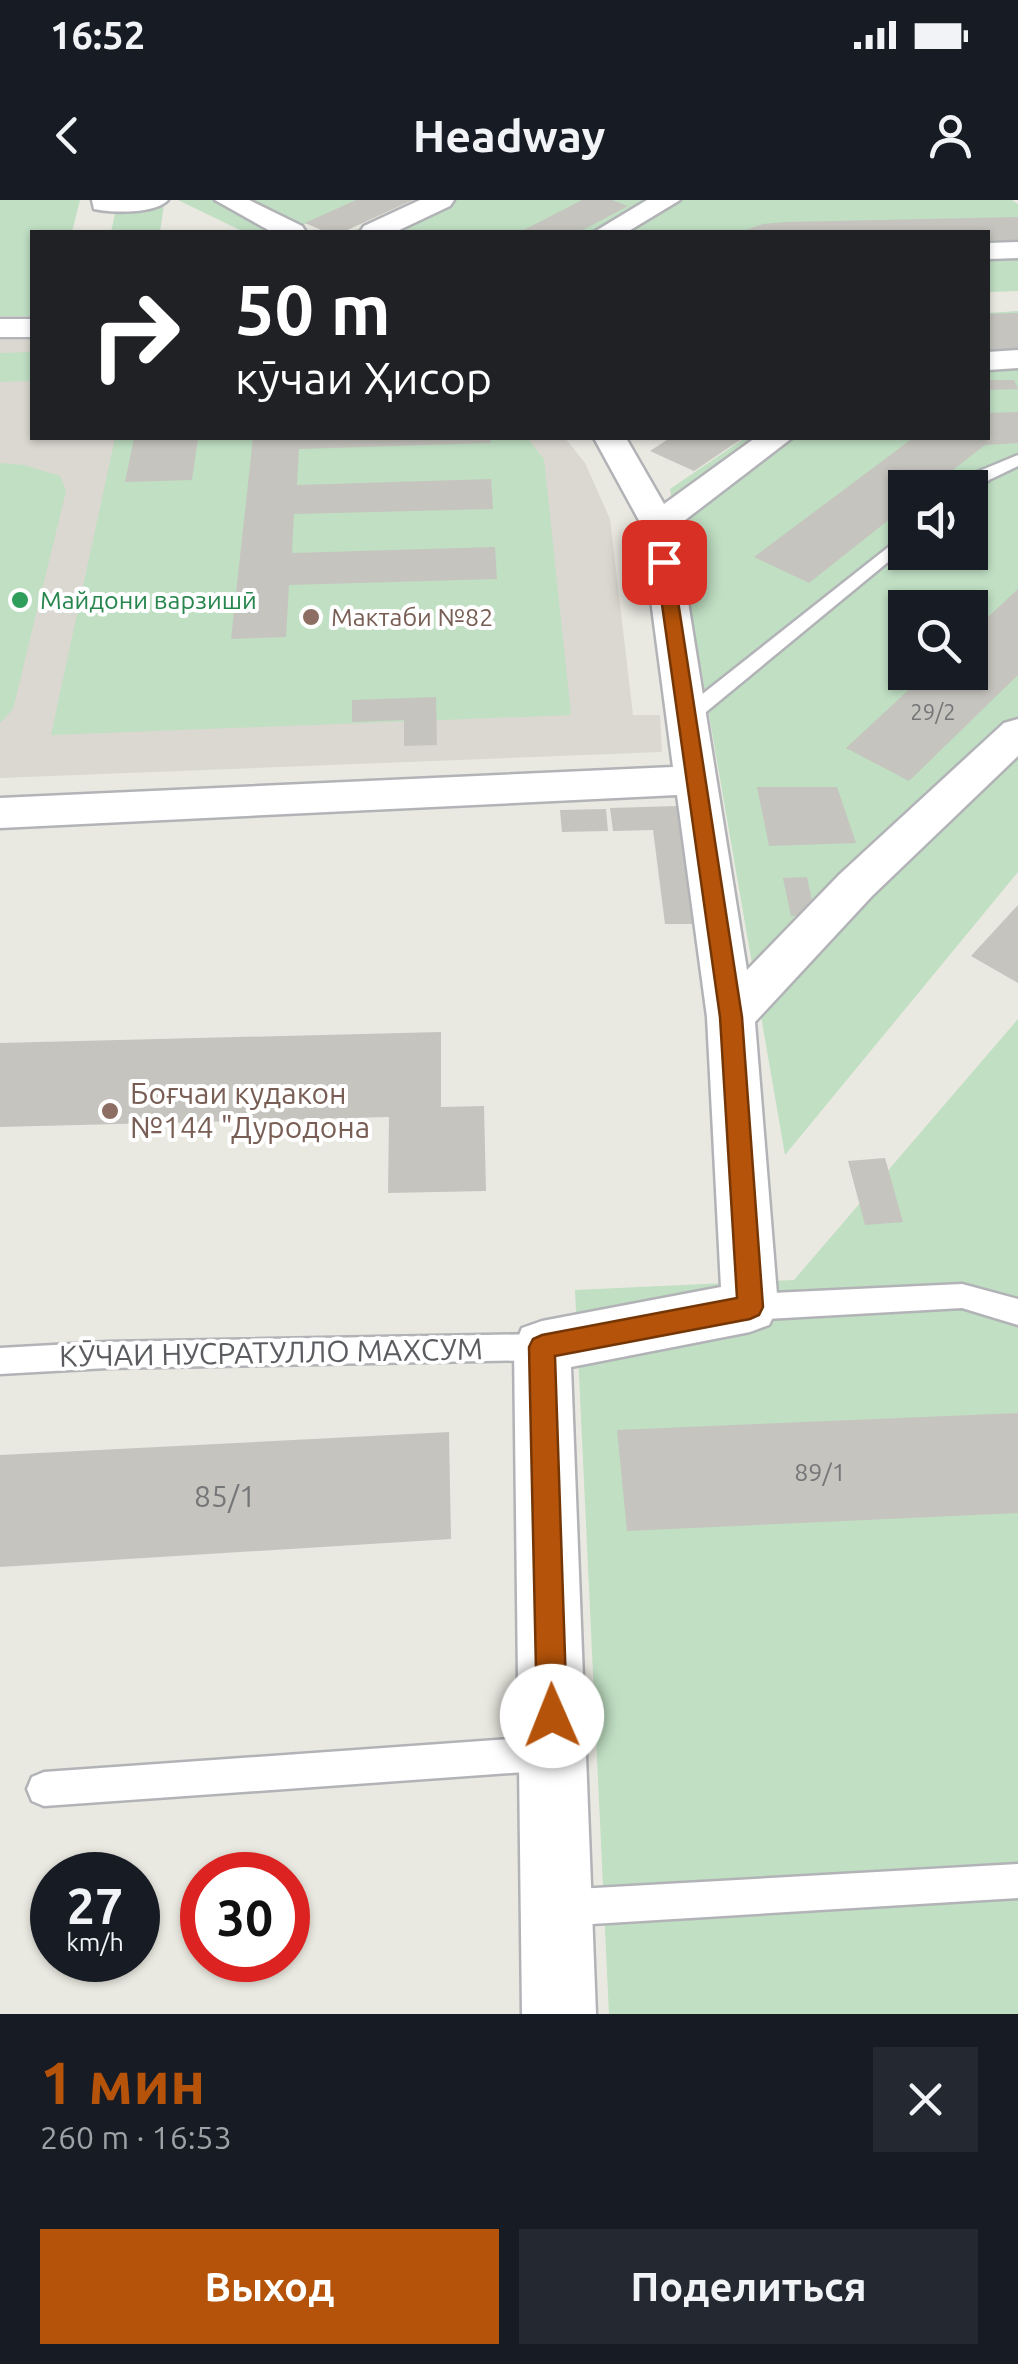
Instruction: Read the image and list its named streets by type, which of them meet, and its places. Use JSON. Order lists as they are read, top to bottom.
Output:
{
  "streets": {
    "lane": ["КӮЧАИ HУСРАТУЛЛО МАХСУМ"]
  },
  "places": ["Майдони варзишӣ", "Мактаби №82", "Боғчаи кудакон №144 \"Дуродона"],
  "house_numbers": ["29/2", "89/1", "85/1"],
  "page": {
    "status": "16:52",
    "header": "Headway",
    "turn": ["50 m", "кӯчаи Ҳисор"],
    "speed": "27 km/h",
    "limit": "30",
    "heading": ["1 мин", "260 m · 16:53"],
    "buttons": ["Выход", "Поделиться"]
  }
}
